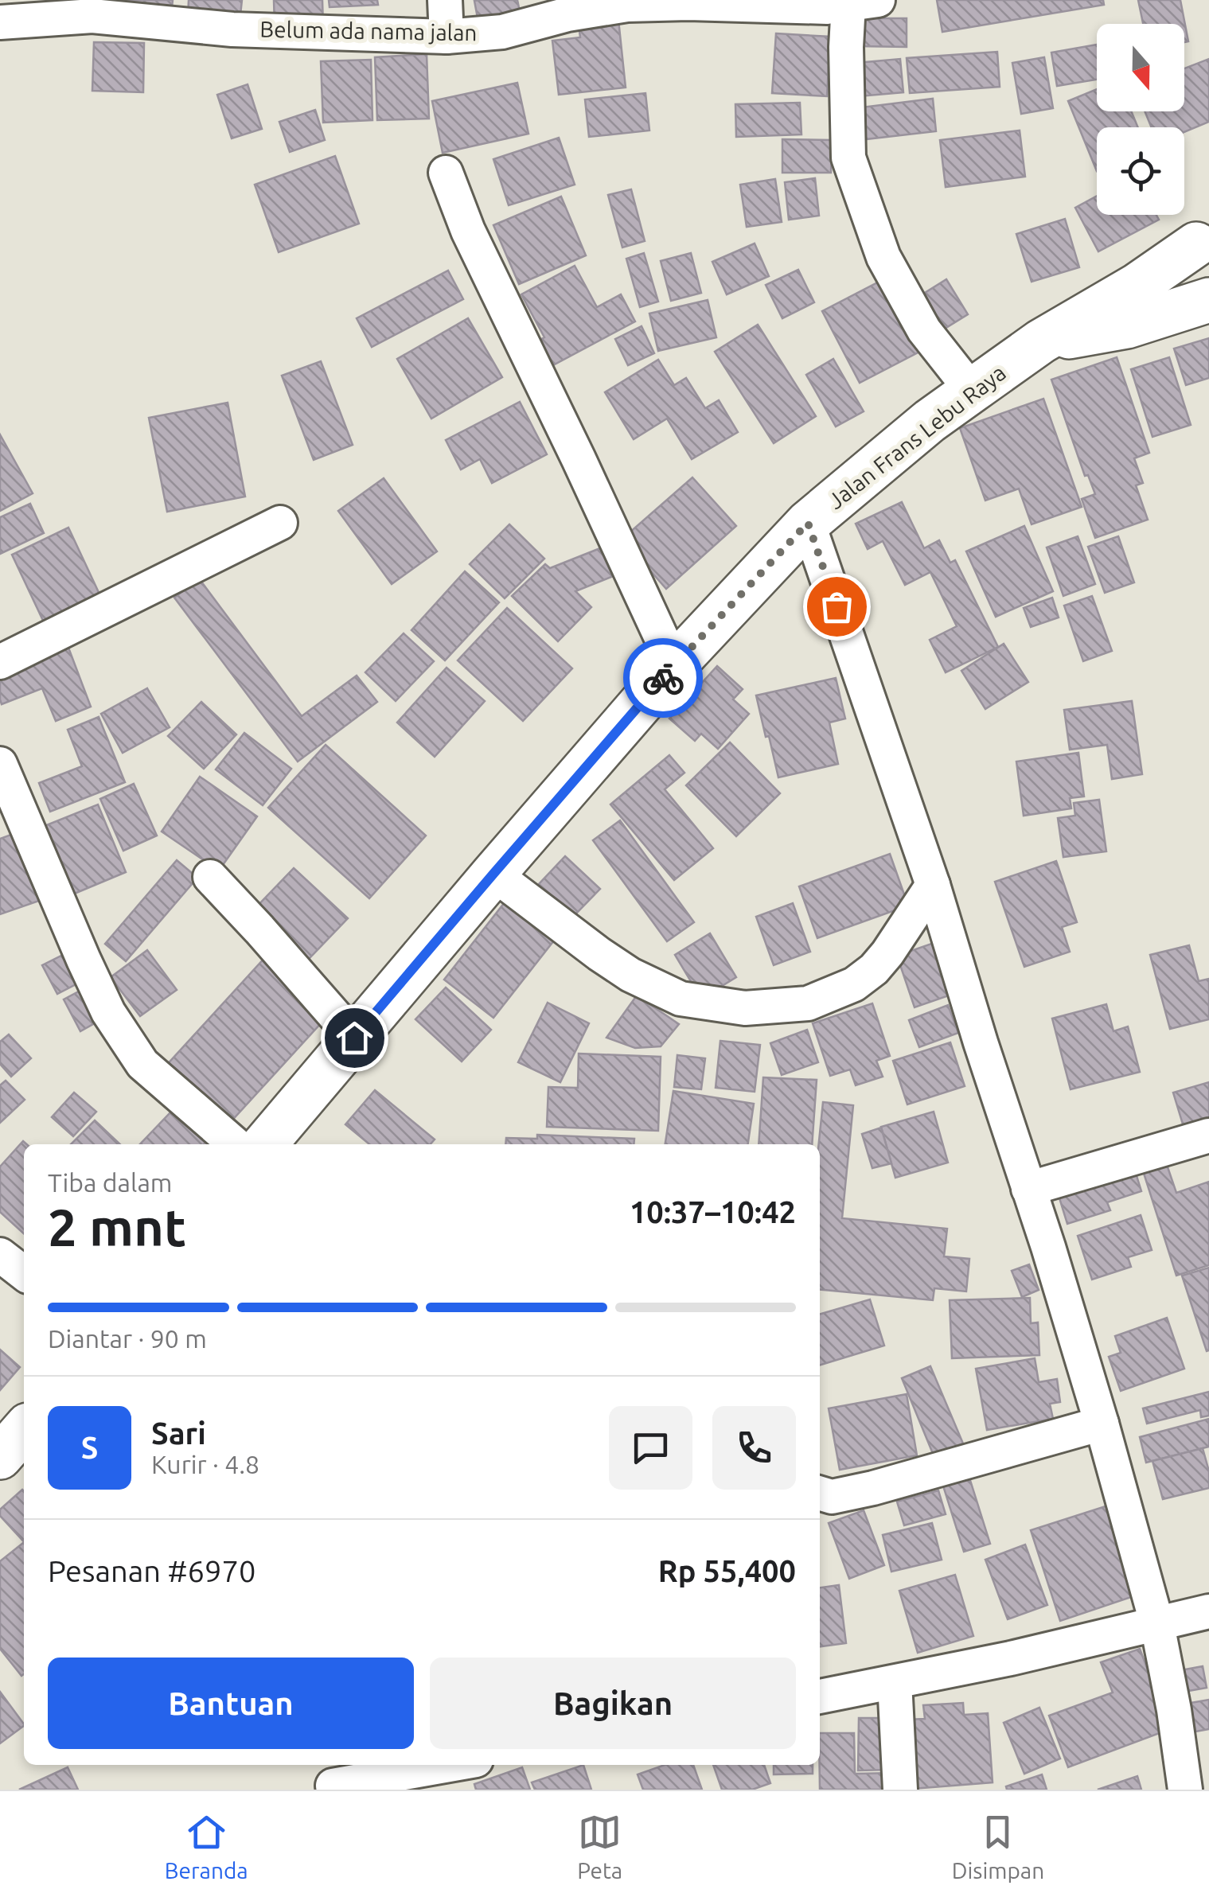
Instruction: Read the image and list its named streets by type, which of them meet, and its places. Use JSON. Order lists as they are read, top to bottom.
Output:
{
  "streets": {
    "main road": ["Jalan Frans Lebu Raya"],
    "street": ["Belum ada nama jalan"]
  },
  "north": "bottom",
  "page": {
    "heading": ["2 mnt", "Tiba dalam", "10:37–10:42"],
    "panel": [
      "Sari",
      "Kurir · 4.8",
      "Pesanan #6970",
      "Rp 55,400"
    ],
    "bar": "Diantar · 90 m",
    "round": "S",
    "buttons": ["Bantuan", "Bagikan"],
    "tabs": ["Beranda", "Peta", "Disimpan"]
  }
}
